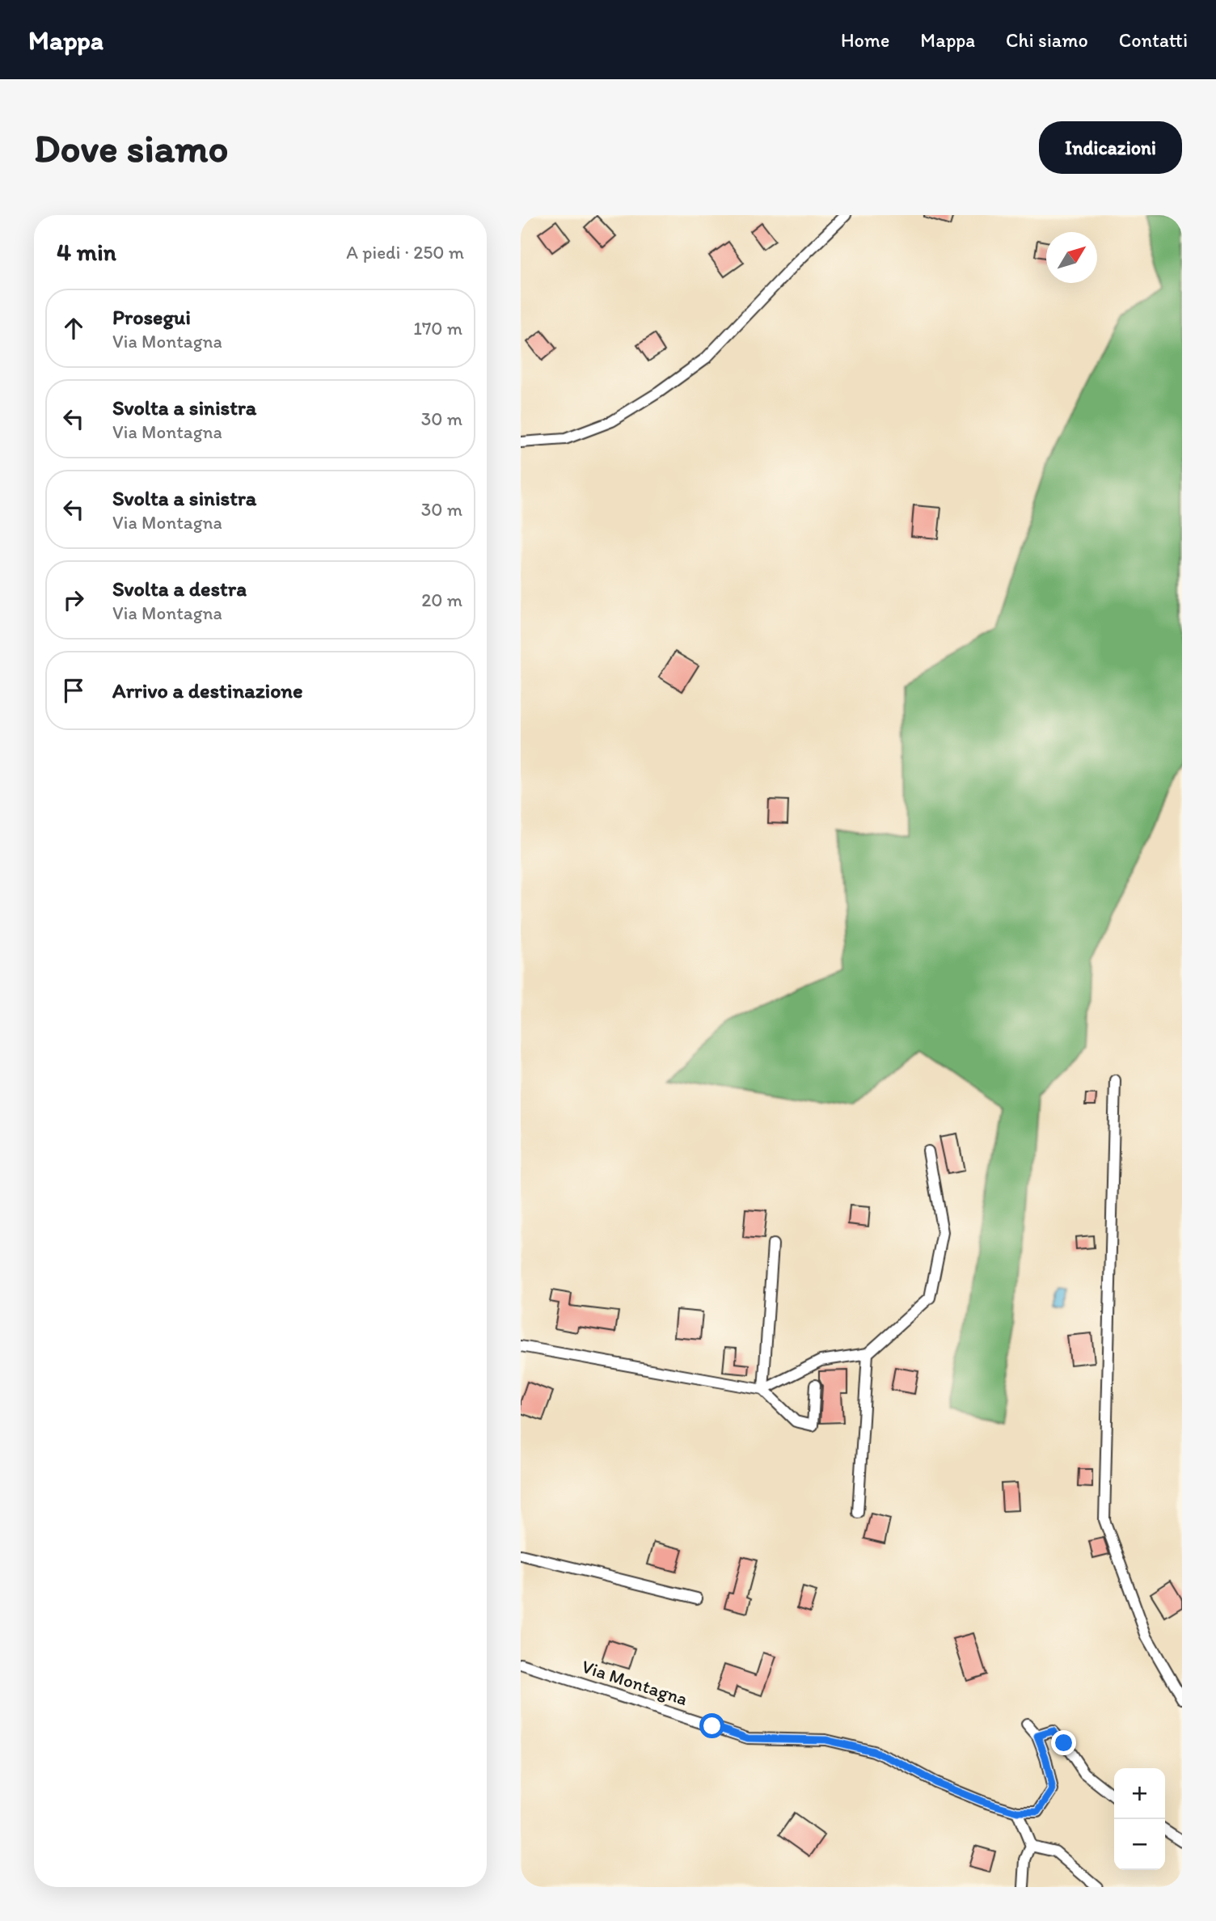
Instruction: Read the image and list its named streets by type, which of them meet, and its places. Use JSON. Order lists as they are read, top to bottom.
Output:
{
  "streets": {
    "street": ["Via Montagna"]
  },
  "north": "top right",
  "page": {
    "header": "Mappa",
    "nav": [
      "Home",
      "Mappa",
      "Chi siamo",
      "Contatti"
    ],
    "buttons": "Indicazioni",
    "title": "Dove siamo",
    "heading": ["4 min", "A piedi · 250 m"],
    "list": [
      ["Prosegui", "Via Montagna", "170 m"],
      ["Svolta a sinistra", "Via Montagna", "30 m"],
      ["Svolta a sinistra", "Via Montagna", "30 m"],
      ["Svolta a destra", "Via Montagna", "20 m"],
      "Arrivo a destinazione"
    ],
    "map_buttons": ["+", "−"]
  }
}
